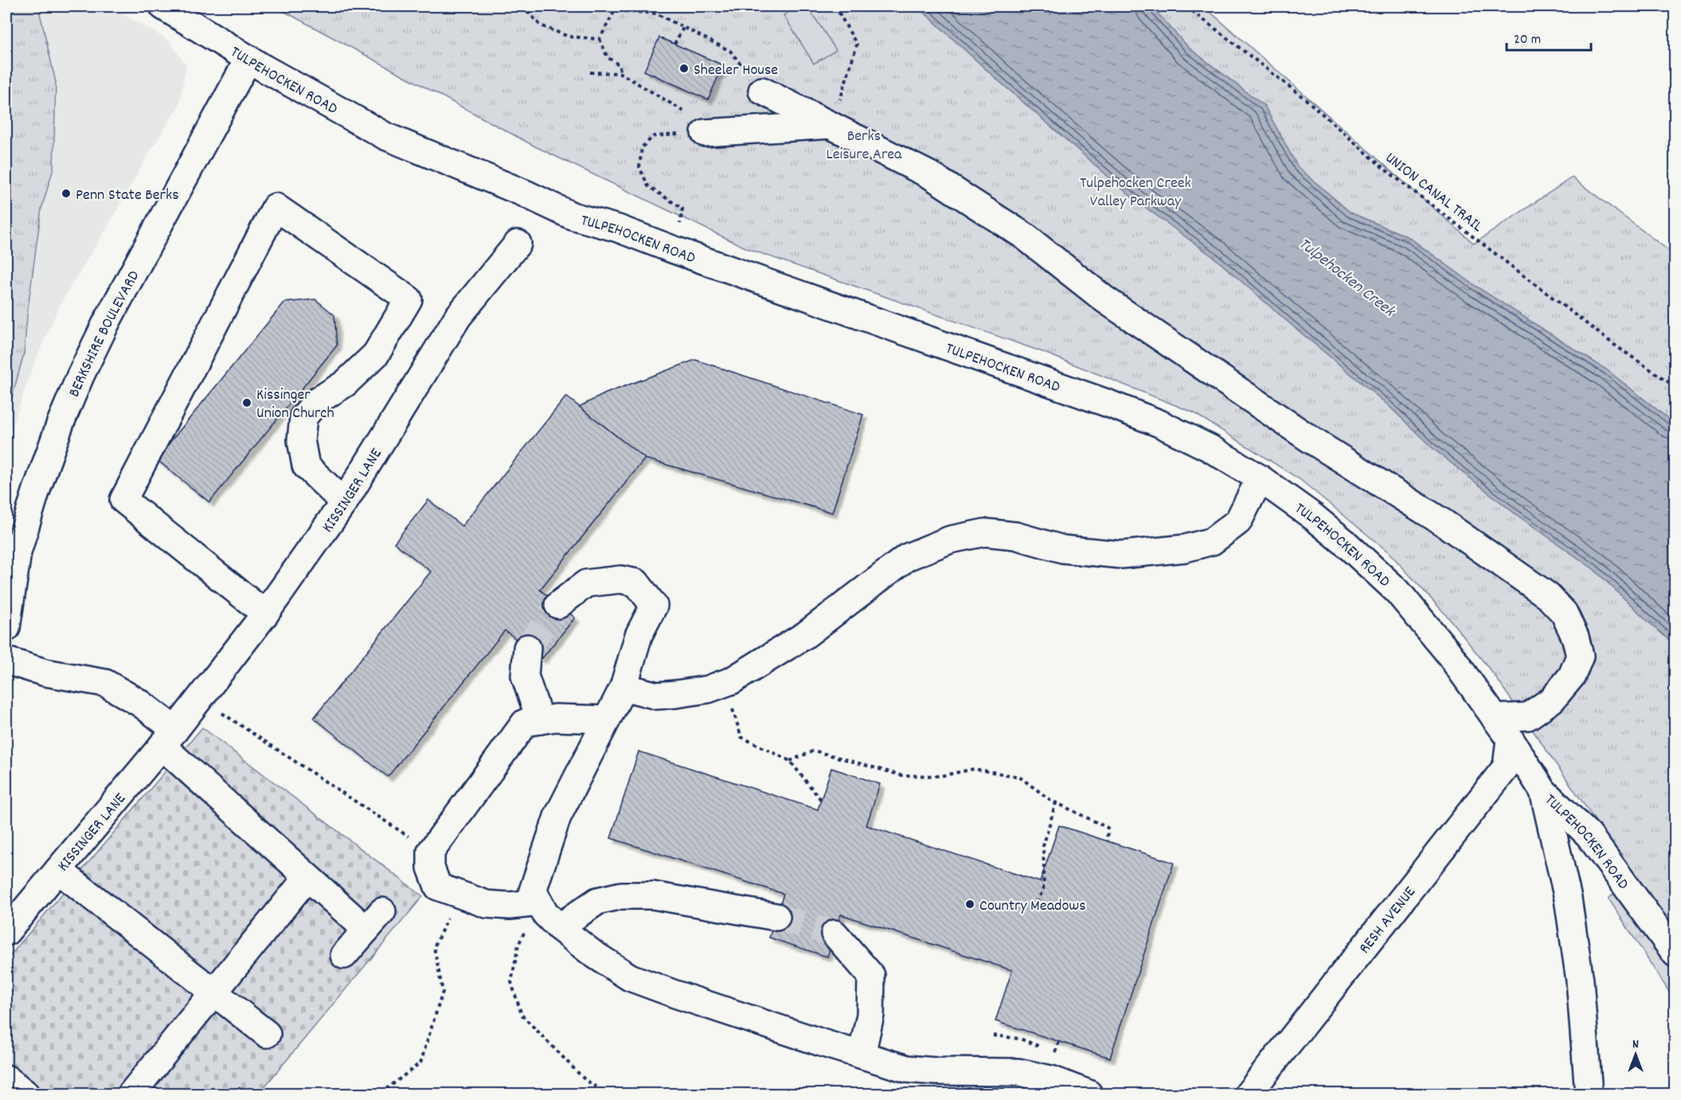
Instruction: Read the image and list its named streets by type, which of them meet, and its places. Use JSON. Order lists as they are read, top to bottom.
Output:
{
  "streets": {
    "street": [
      "TULPEHOCKEN ROAD",
      "BERKSHIRE BOULEVARD",
      "KISSINGER LANE",
      "RESH AVENUE"
    ],
    "path": ["UNION CANAL TRAIL"]
  },
  "crossings": [
    ["TULPEHOCKEN ROAD", "BERKSHIRE BOULEVARD"],
    ["TULPEHOCKEN ROAD", "RESH AVENUE"]
  ],
  "water": ["Tulpehocken Creek"],
  "parks": ["Berks Leisure Area", "Tulpehocken Creek Valley Parkway"],
  "places": [
    "Sheeler House",
    "Penn State Berks",
    "Kissinger Union Church",
    "Country Meadows"
  ],
  "scale_bar": "20 m",
  "north": "top"
}
